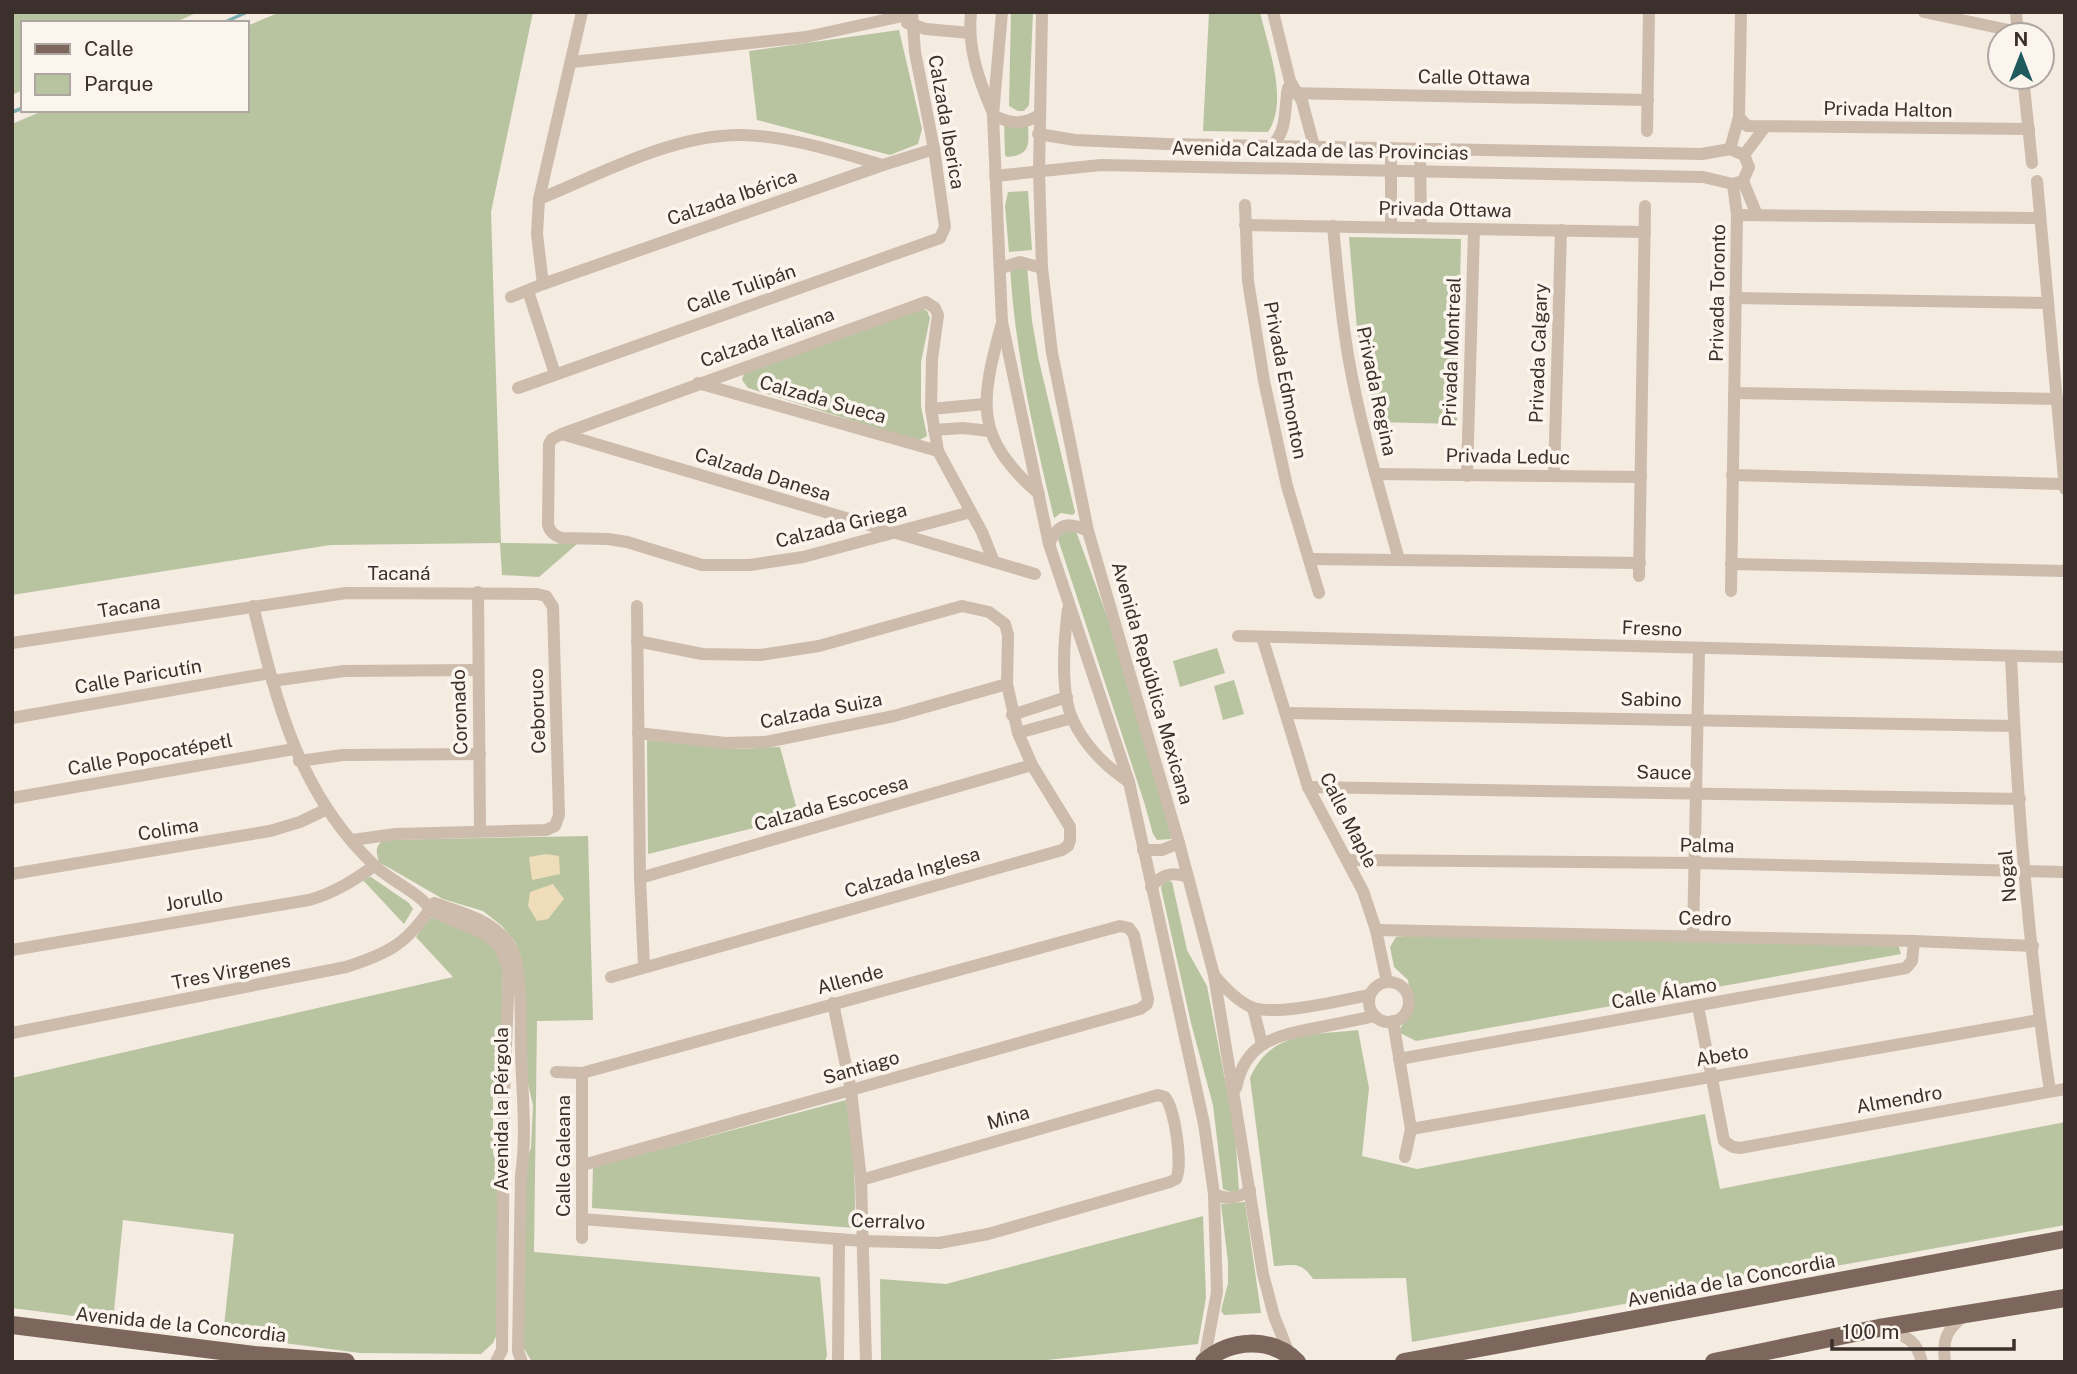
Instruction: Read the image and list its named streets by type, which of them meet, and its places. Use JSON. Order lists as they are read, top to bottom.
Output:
{
  "streets": {
    "main road": ["Avenida de la Concordia"],
    "street": [
      "Calle Ottawa",
      "Privada Halton",
      "Calzada Iberica",
      "Avenida Calzada de las Provincias",
      "Calzada Ibérica",
      "Privada Ottawa",
      "Calle Tulipán",
      "Privada Toronto",
      "Calzada Italiana",
      "Privada Montreal",
      "Privada Calgary",
      "Privada Edmonton",
      "Privada Regina",
      "Calzada Sueca",
      "Privada Leduc",
      "Calzada Danesa",
      "Calzada Griega",
      "Tacaná",
      "Tacana",
      "Fresno",
      "Calle Paricutín",
      "Avenida República Mexicana",
      "Sabino",
      "Calzada Suiza",
      "Ceboruco",
      "Coronado",
      "Calle Popocatépetl",
      "Sauce",
      "Calzada Escocesa",
      "Calle Maple",
      "Colima",
      "Palma",
      "Calzada Inglesa",
      "Nogal",
      "Jorullo",
      "Cedro",
      "Tres Virgenes",
      "Allende",
      "Calle Álamo",
      "Abeto",
      "Santiago",
      "Almendro",
      "Avenida la Pérgola",
      "Mina",
      "Calle Galeana",
      "Cerralvo"
    ]
  },
  "crossings": [
    ["Calzada Iberica", "Calzada Ibérica"],
    ["Calzada Iberica", "Calle Tulipán"],
    ["Avenida Calzada de las Provincias", "Avenida República Mexicana"],
    ["Privada Ottawa", "Privada Montreal"],
    ["Privada Ottawa", "Privada Calgary"],
    ["Privada Ottawa", "Privada Edmonton"],
    ["Privada Ottawa", "Privada Regina"],
    ["Calzada Italiana", "Calzada Sueca"],
    ["Calzada Italiana", "Calzada Danesa"],
    ["Calzada Italiana", "Calzada Griega"],
    ["Privada Montreal", "Privada Leduc"],
    ["Privada Calgary", "Privada Leduc"],
    ["Privada Regina", "Privada Leduc"],
    ["Calzada Danesa", "Calzada Griega"],
    ["Tacaná", "Tacana"],
    ["Tacaná", "Ceboruco"],
    ["Tacaná", "Coronado"],
    ["Fresno", "Calle Maple"],
    ["Fresno", "Nogal"],
    ["Calle Paricutín", "Coronado"],
    ["Sabino", "Calle Maple"],
    ["Sabino", "Nogal"],
    ["Calzada Suiza", "Calzada Inglesa"],
    ["Ceboruco", "Coronado"],
    ["Coronado", "Calle Popocatépetl"],
    ["Sauce", "Calle Maple"],
    ["Sauce", "Nogal"],
    ["Calzada Escocesa", "Calzada Inglesa"],
    ["Calle Maple", "Palma"],
    ["Calle Maple", "Cedro"],
    ["Palma", "Nogal"],
    ["Nogal", "Cedro"],
    ["Nogal", "Abeto"],
    ["Nogal", "Almendro"],
    ["Cedro", "Calle Álamo"],
    ["Tres Virgenes", "Avenida la Pérgola"],
    ["Allende", "Santiago"],
    ["Allende", "Calle Galeana"],
    ["Abeto", "Almendro"],
    ["Santiago", "Calle Galeana"],
    ["Mina", "Cerralvo"],
    ["Calle Galeana", "Cerralvo"]
  ],
  "legend": ["Calle", "Parque"],
  "scale_bar": "100 m",
  "north": "top"
}
